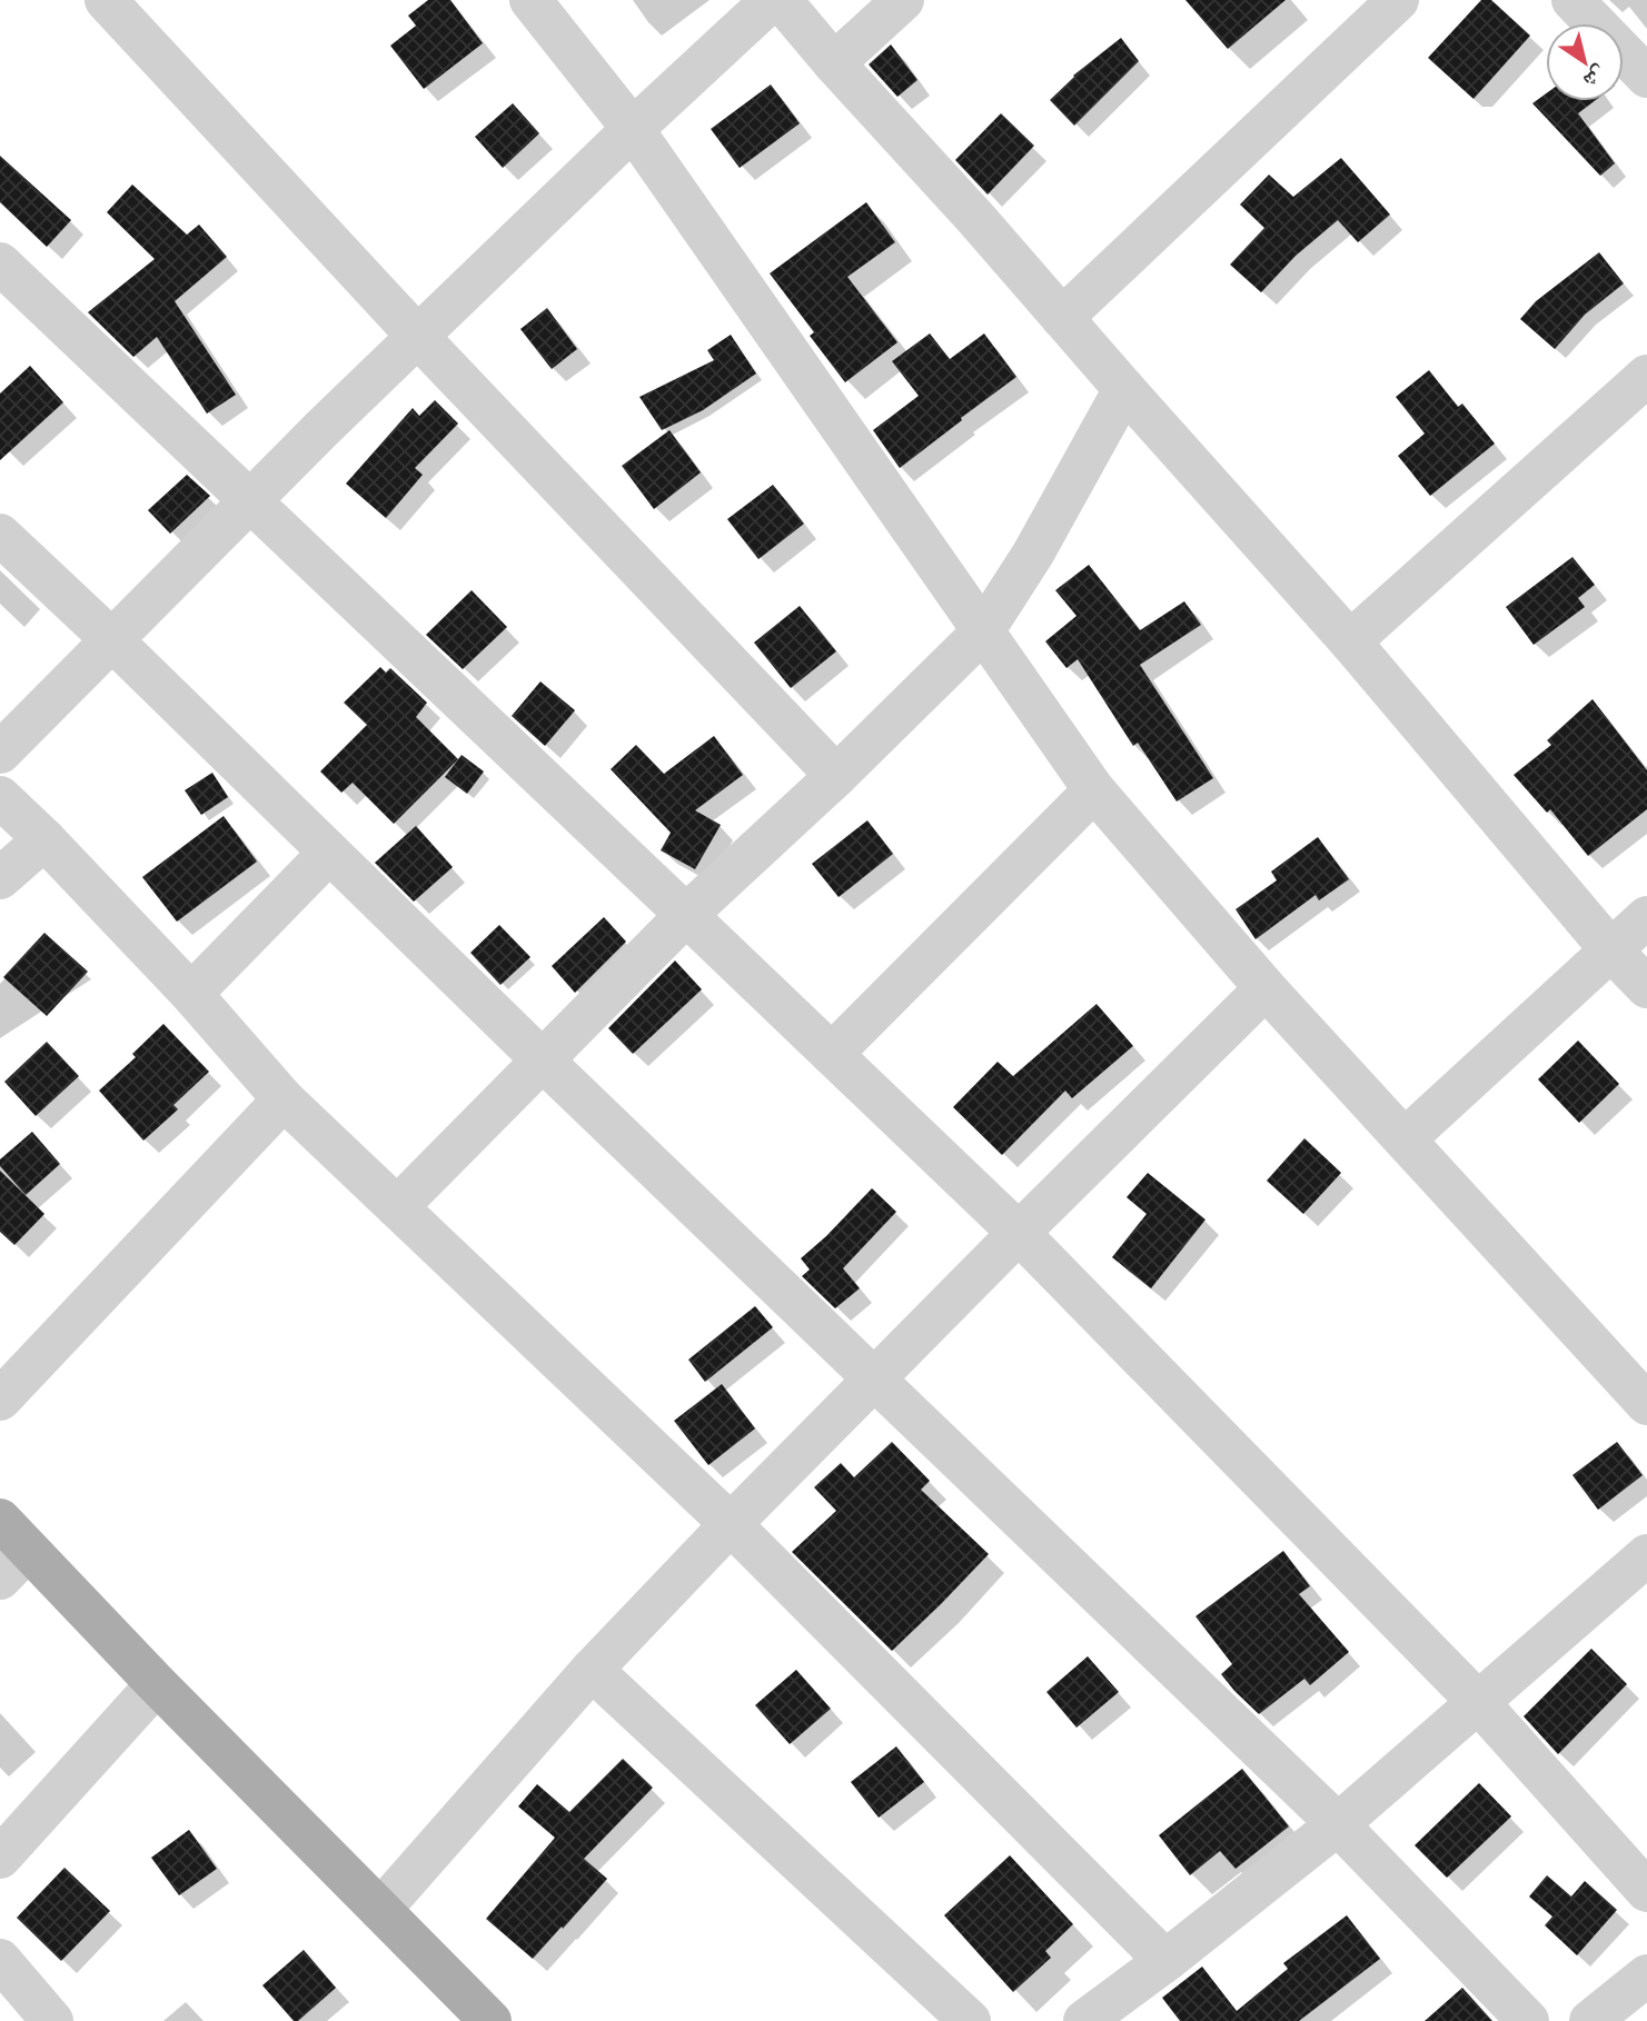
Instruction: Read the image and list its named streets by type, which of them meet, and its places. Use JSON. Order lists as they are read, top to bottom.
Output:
{
  "north": "bottom right"
}
